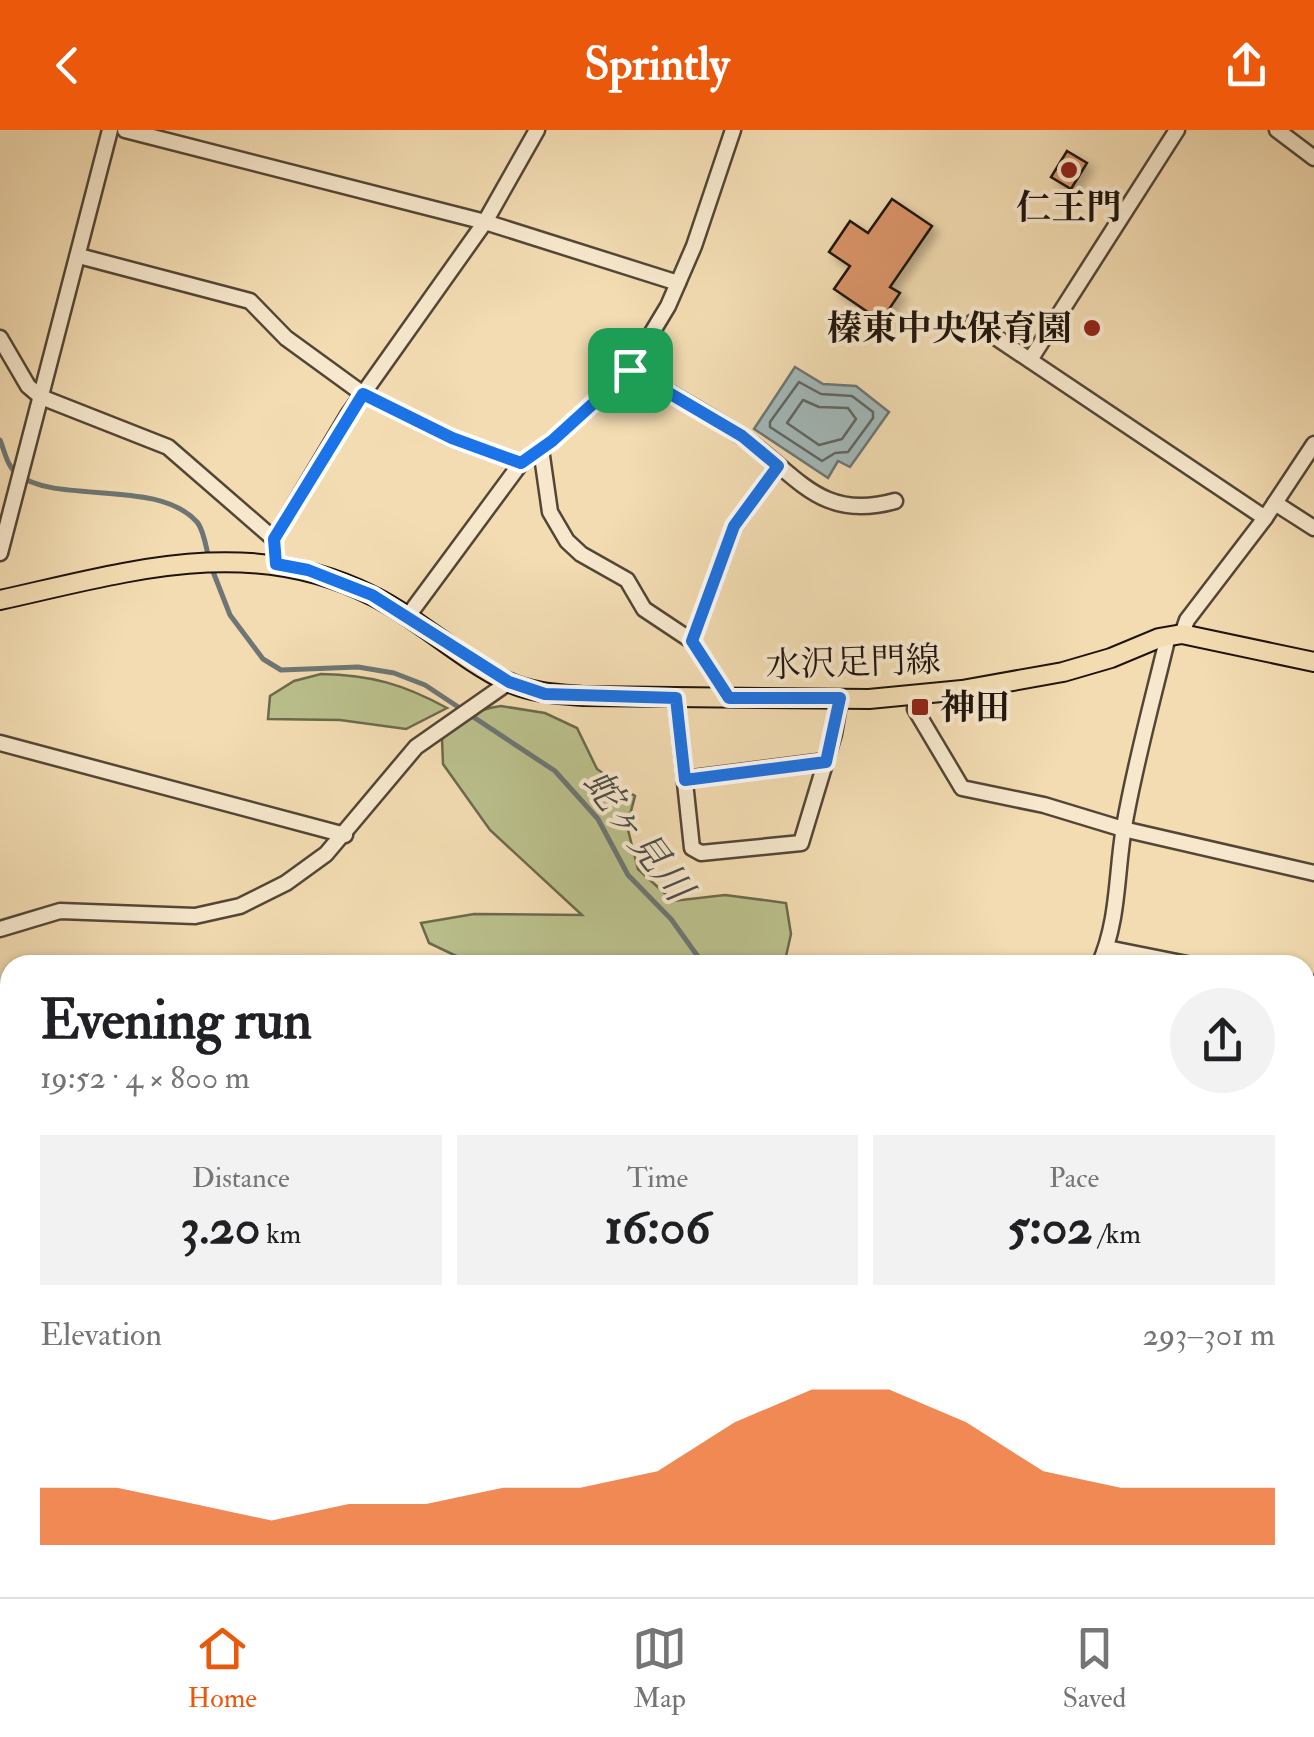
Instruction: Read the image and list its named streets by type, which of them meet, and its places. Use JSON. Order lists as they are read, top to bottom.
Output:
{
  "streets": {
    "main road": ["水沢足門線"]
  },
  "water": ["蛇ヶ見川"],
  "places": {
    "other": ["仁王門", "榛東中央保育園"],
    "transit": ["神田"]
  },
  "page": {
    "header": "Sprintly",
    "heading": ["Evening run", "19:52 · 4 × 800 m"],
    "stats": [
      ["Distance", "3.20 km"],
      ["Time", "16:06"],
      ["Pace", "5:02 /km"]
    ],
    "chart": ["Elevation", "293–301 m"],
    "tabs": ["Home", "Map", "Saved"]
  }
}
